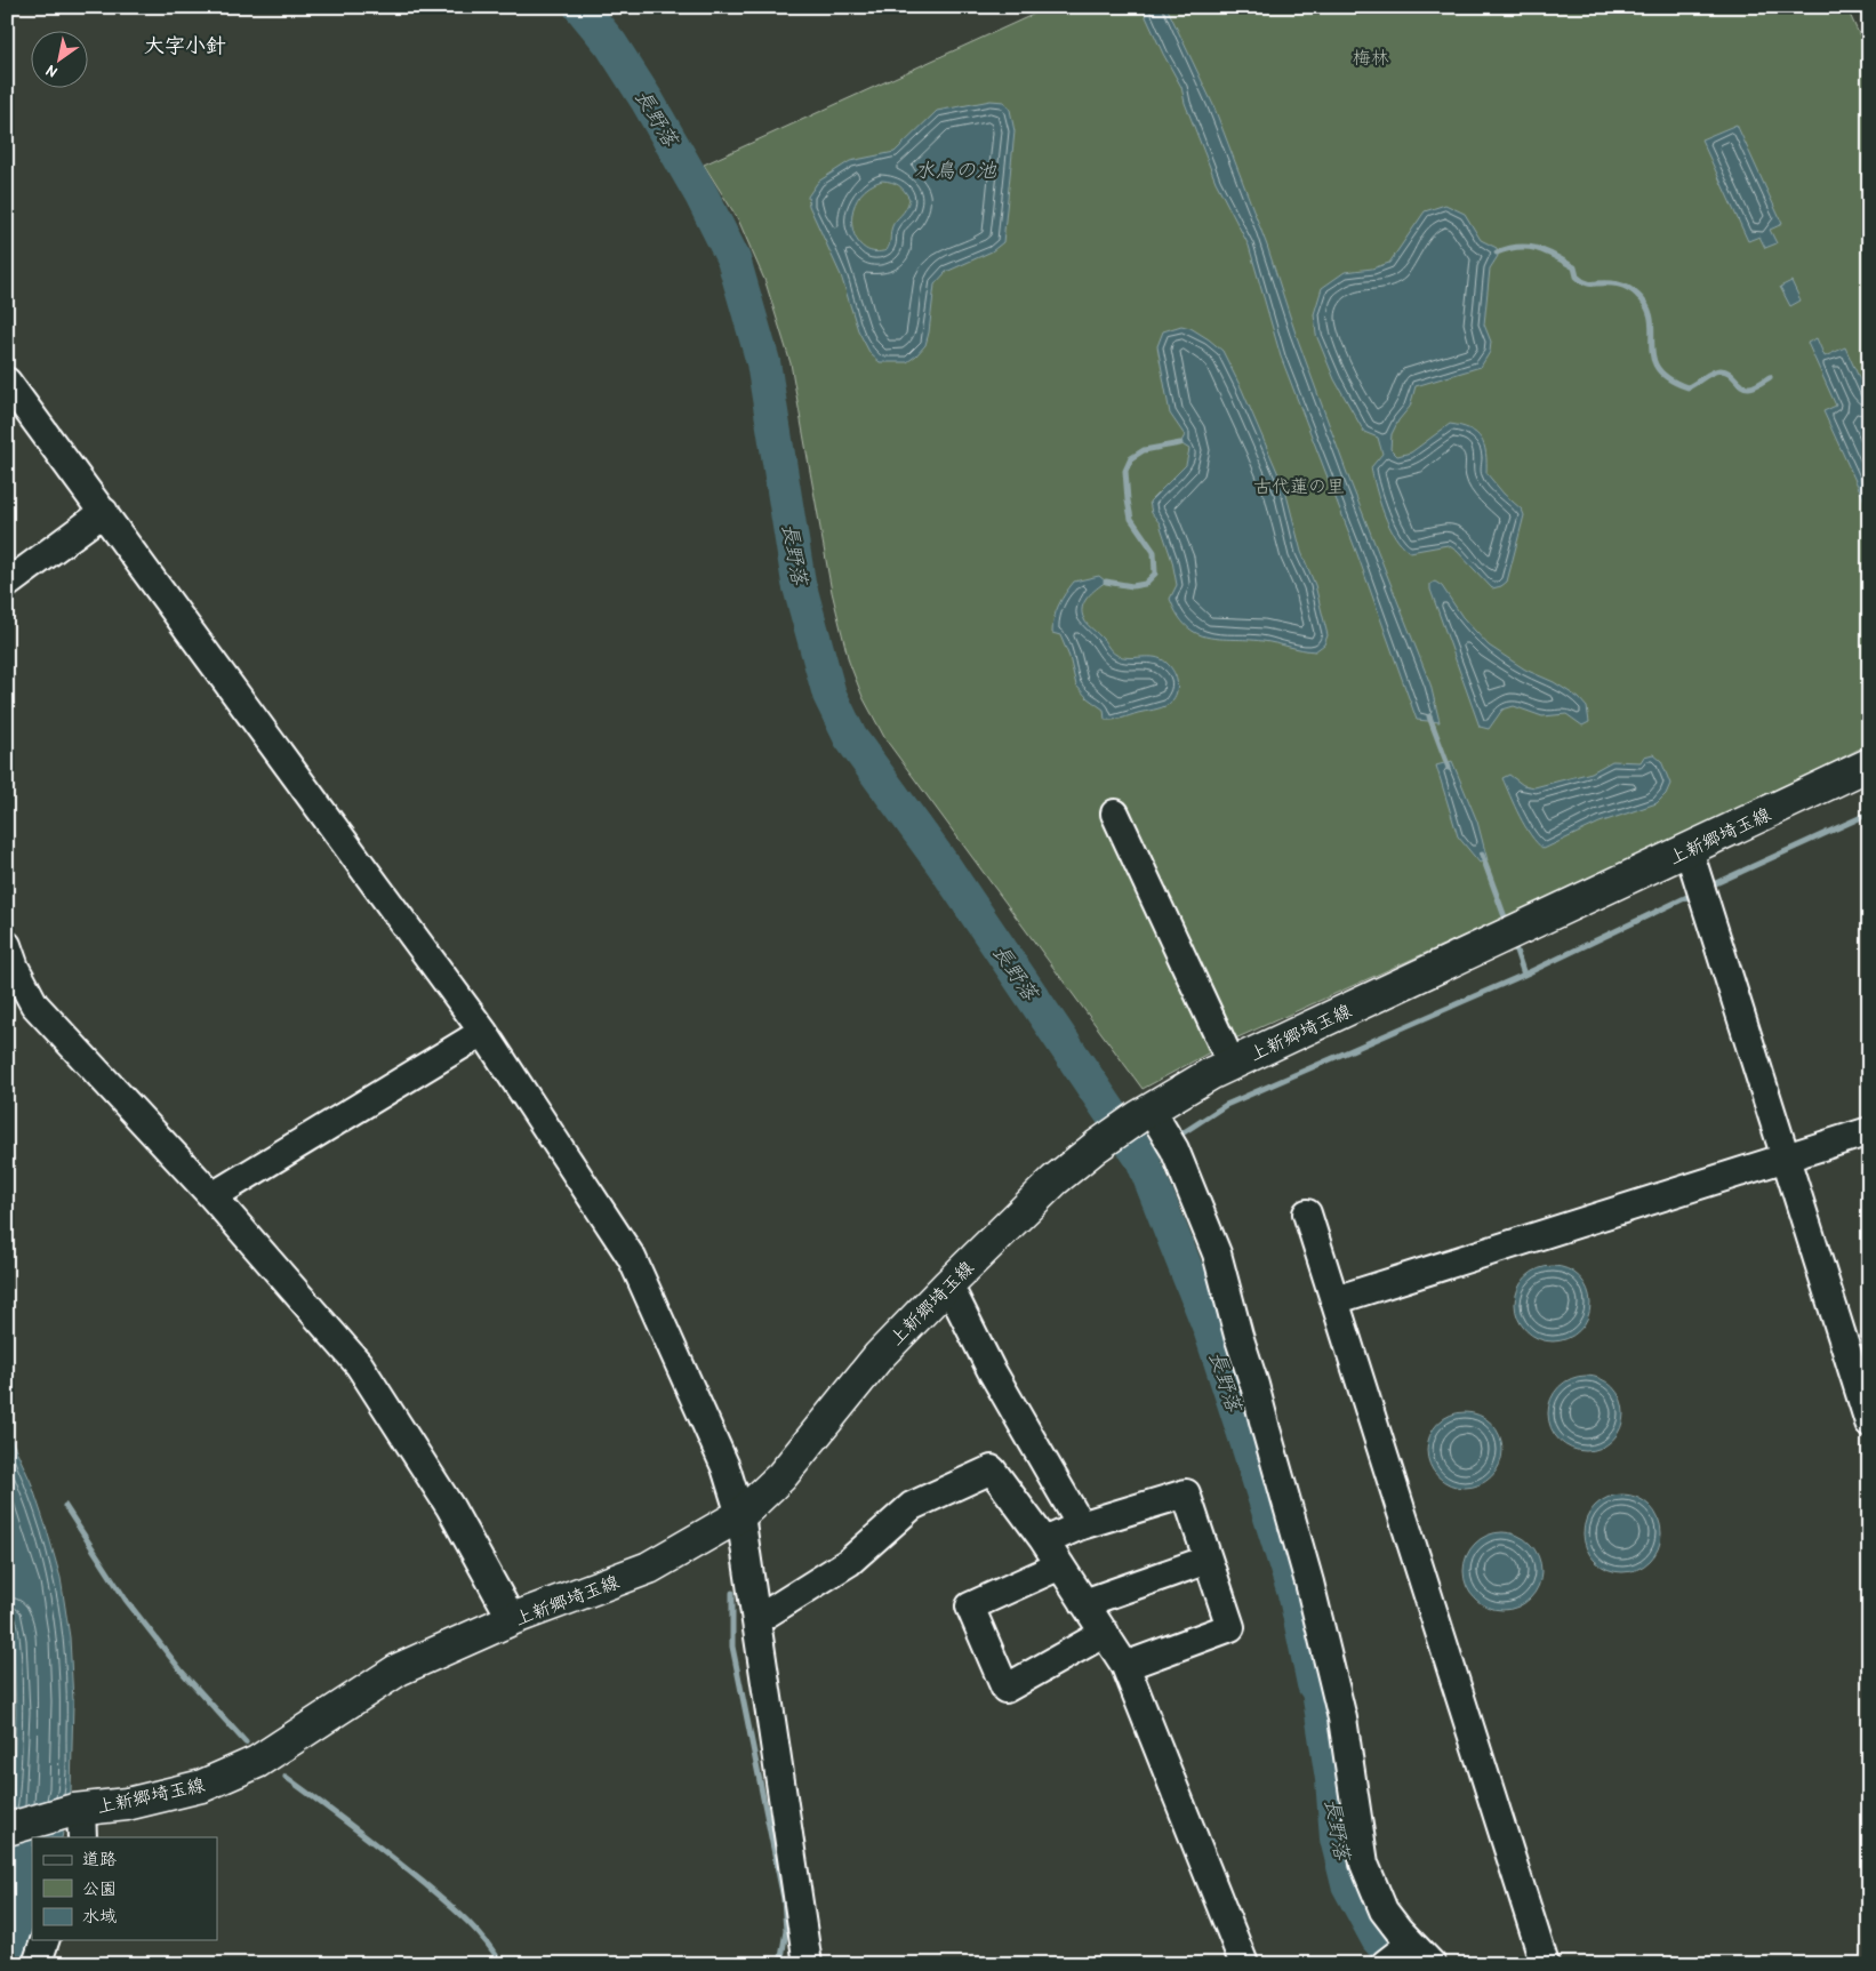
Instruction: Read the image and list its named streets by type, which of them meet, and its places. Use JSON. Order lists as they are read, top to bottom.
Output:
{
  "streets": {
    "main road": ["上新郷埼玉線"]
  },
  "districts": ["大字小針"],
  "water": ["長野落", "水鳥の池"],
  "parks": ["梅林", "古代蓮の里"],
  "legend": ["道路", "公園", "水域"],
  "north": "bottom left"
}
